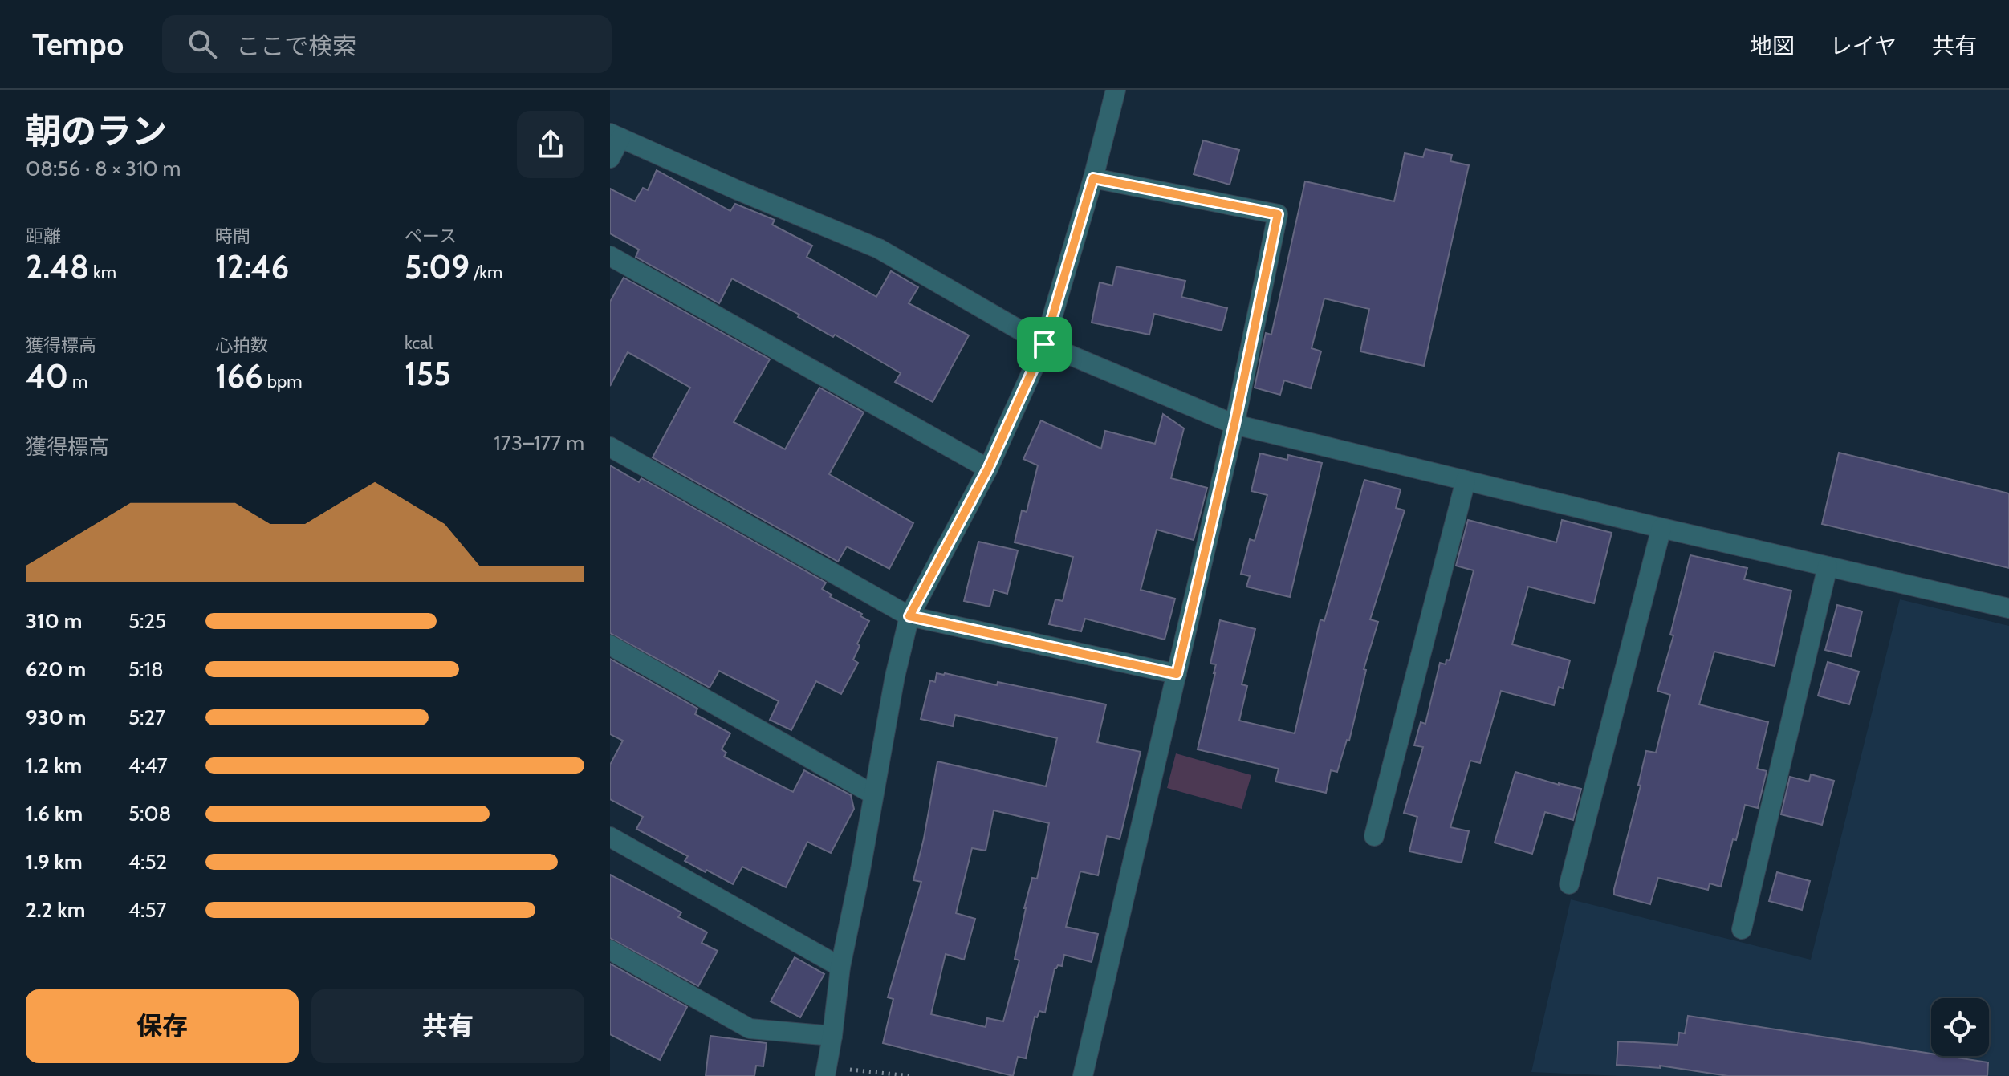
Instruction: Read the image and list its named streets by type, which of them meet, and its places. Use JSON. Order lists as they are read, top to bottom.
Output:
{
  "page": {
    "header": "Tempo",
    "search": "ここで検索",
    "nav": ["地図", "レイヤ", "共有"],
    "heading": ["朝のラン", "08:56 · 8 × 310 m"],
    "stats": [
      ["距離", "2.48 km"],
      ["時間", "12:46"],
      ["ペース", "5:09 /km"],
      ["獲得標高", "40 m"],
      ["心拍数", "166 bpm"],
      ["kcal", "155"]
    ],
    "chart": ["獲得標高", "173–177 m"],
    "list": [
      {
        "name": "310 m",
        "note": "5:25"
      },
      {
        "name": "620 m",
        "note": "5:18"
      },
      {
        "name": "930 m",
        "note": "5:27"
      },
      {
        "name": "1.2 km",
        "note": "4:47"
      },
      {
        "name": "1.6 km",
        "note": "5:08"
      },
      {
        "name": "1.9 km",
        "note": "4:52"
      },
      {
        "name": "2.2 km",
        "note": "4:57"
      }
    ],
    "buttons": ["保存", "共有"]
  }
}
